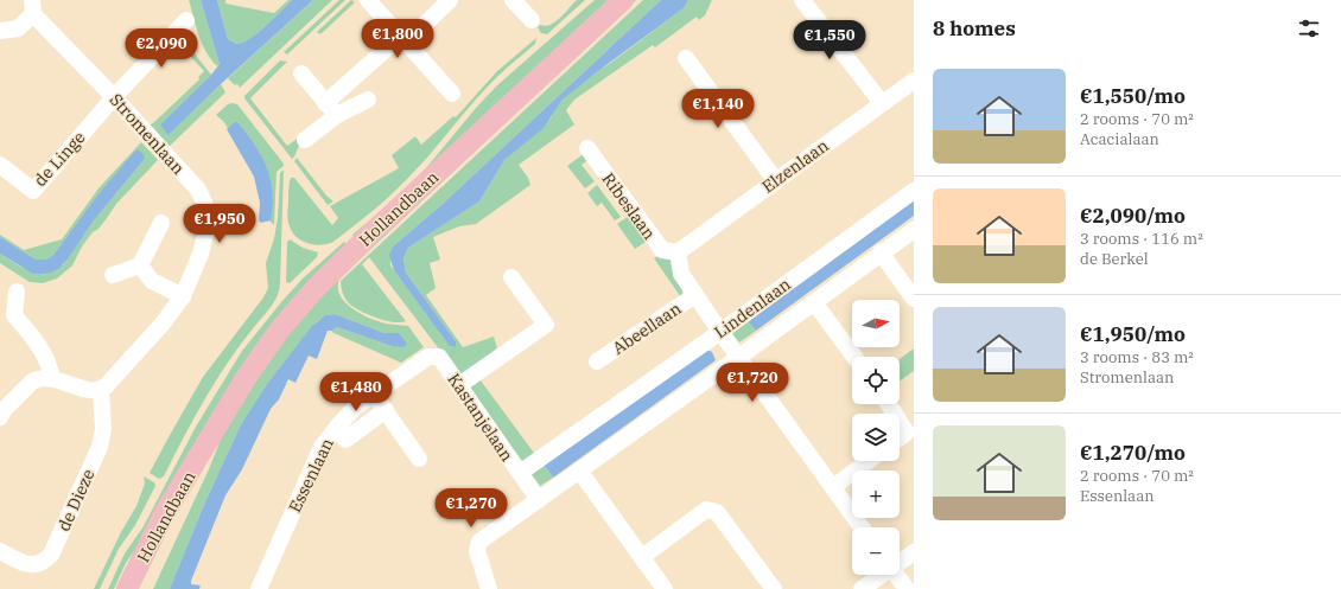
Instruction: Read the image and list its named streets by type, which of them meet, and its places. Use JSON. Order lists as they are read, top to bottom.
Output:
{
  "streets": {
    "main road": ["Hollandbaan"],
    "street": [
      "Stromenlaan",
      "de Linge",
      "Elzenlaan",
      "Ribeslaan",
      "Lindenlaan",
      "Abeellaan",
      "Kastanjelaan",
      "Essenlaan",
      "de Dieze"
    ]
  },
  "crossings": [
    ["Stromenlaan", "de Linge"],
    ["Stromenlaan", "de Dieze"],
    ["Elzenlaan", "Ribeslaan"],
    ["Lindenlaan", "Kastanjelaan"],
    ["Kastanjelaan", "Essenlaan"]
  ],
  "north": "right",
  "page": {
    "heading": "8 homes",
    "price": [
      "€1,800",
      "€1,550",
      "€2,090",
      "€1,140",
      "€1,950",
      "€1,720",
      "€1,480",
      "€1,270"
    ],
    "list": [
      {
        "name": "€1,550/mo",
        "note": "2 rooms · 70 m² · Acacialaan"
      },
      {
        "name": "€2,090/mo",
        "note": "3 rooms · 116 m² · de Berkel"
      },
      {
        "name": "€1,950/mo",
        "note": "3 rooms · 83 m² · Stromenlaan"
      },
      {
        "name": "€1,270/mo",
        "note": "2 rooms · 70 m² · Essenlaan"
      }
    ],
    "map_buttons": ["+", "−"]
  }
}
